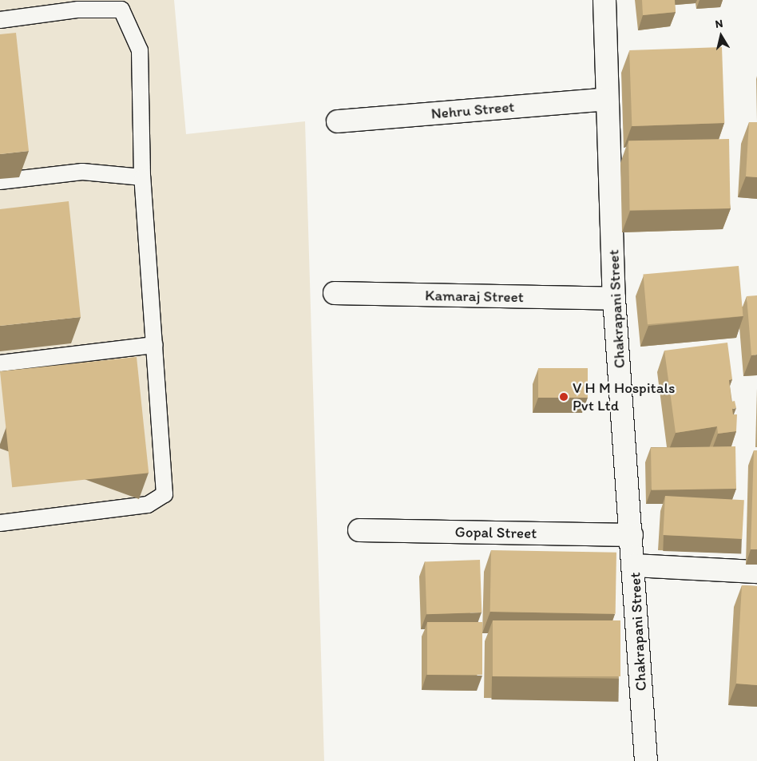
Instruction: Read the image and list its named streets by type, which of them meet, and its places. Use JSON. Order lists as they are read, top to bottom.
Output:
{
  "streets": {
    "street": [
      "Nehru Street",
      "Kamaraj Street",
      "Chakrapani Street",
      "Gopal Street"
    ]
  },
  "crossings": [
    ["Nehru Street", "Chakrapani Street"],
    ["Kamaraj Street", "Chakrapani Street"],
    ["Chakrapani Street", "Gopal Street"]
  ],
  "places": ["V H M Hospitals Pvt Ltd"],
  "north": "top"
}
